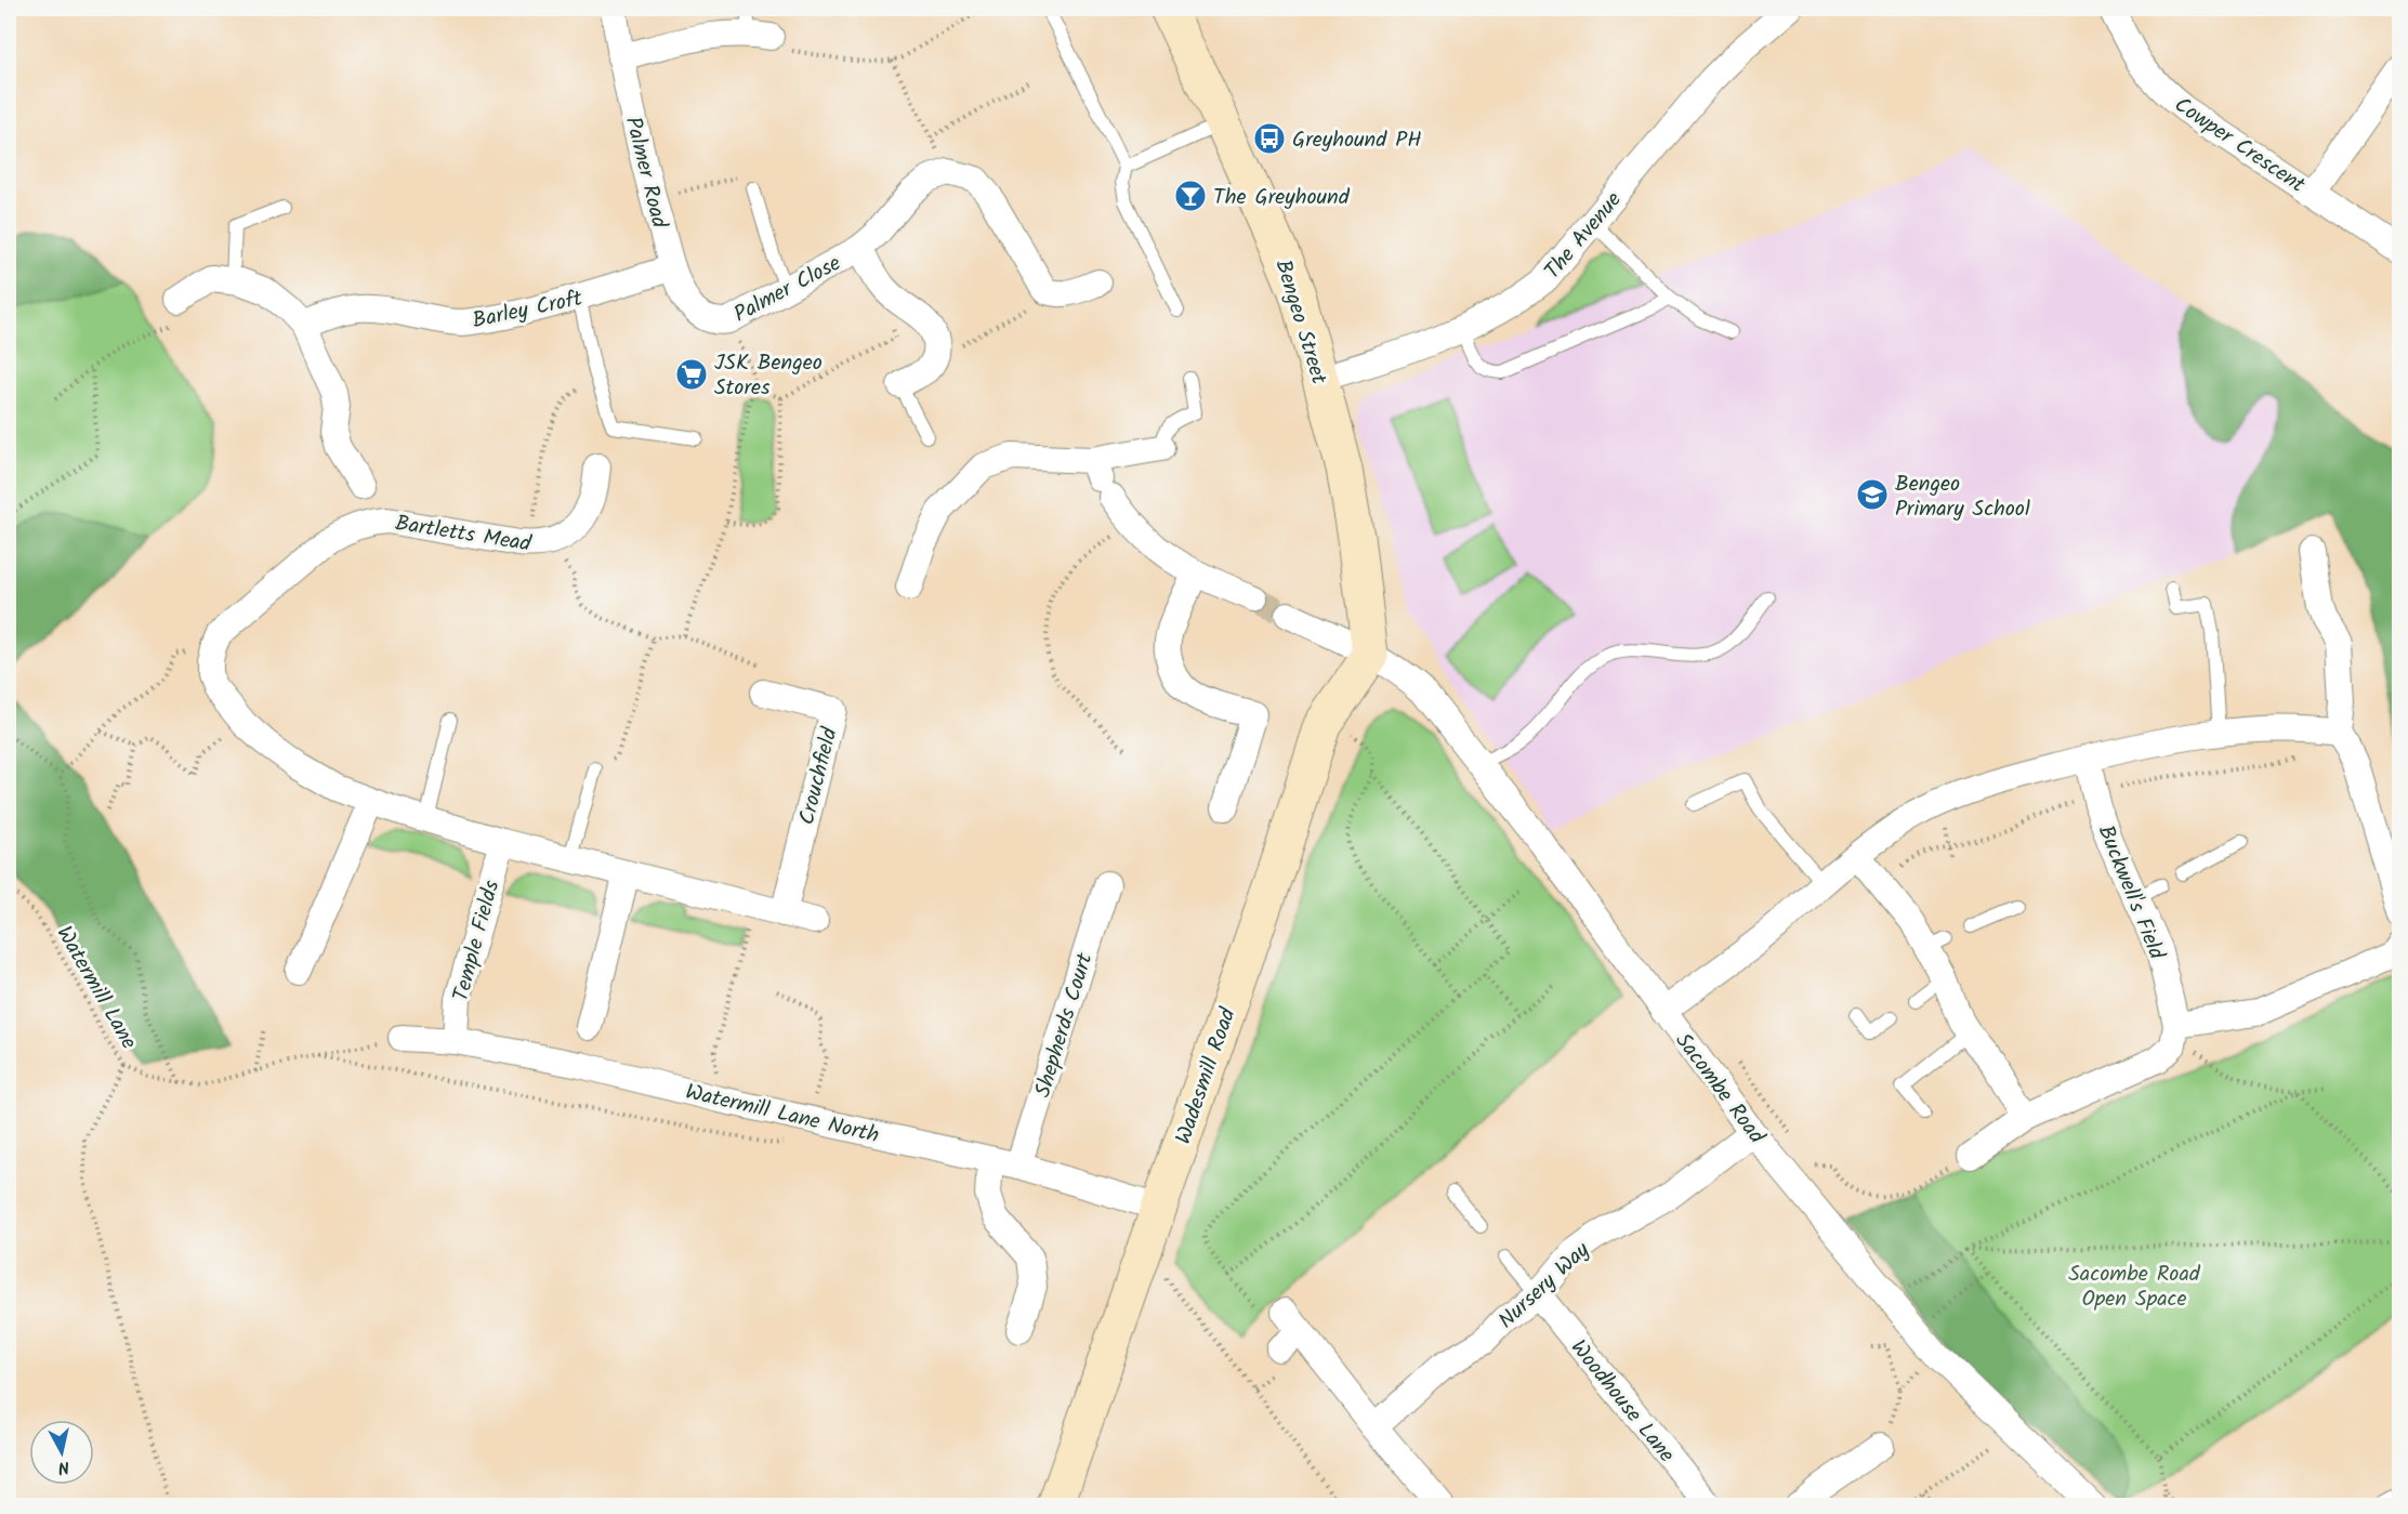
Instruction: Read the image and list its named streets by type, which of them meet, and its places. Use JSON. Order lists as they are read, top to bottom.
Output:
{
  "streets": {
    "main road": ["Bengeo Street", "Wadesmill Road"],
    "street": [
      "Cowper Crescent",
      "Palmer Road",
      "The Avenue",
      "Palmer Close",
      "Barley Croft",
      "Bartletts Mead",
      "Crouchfield",
      "Buckwell's Field",
      "Temple Fields",
      "Shepherds Court",
      "Sacombe Road",
      "Watermill Lane North",
      "Nursery Way",
      "Woodhouse Lane"
    ],
    "path": ["Watermill Lane"]
  },
  "crossings": [
    ["Palmer Road", "Palmer Close"],
    ["Palmer Road", "Barley Croft"],
    ["The Avenue", "Bengeo Street"],
    ["Bengeo Street", "Wadesmill Road"],
    ["Bengeo Street", "Sacombe Road"],
    ["Temple Fields", "Watermill Lane North"],
    ["Watermill Lane", "Watermill Lane North"],
    ["Shepherds Court", "Watermill Lane North"],
    ["Wadesmill Road", "Sacombe Road"],
    ["Wadesmill Road", "Watermill Lane North"],
    ["Sacombe Road", "Nursery Way"],
    ["Nursery Way", "Woodhouse Lane"]
  ],
  "parks": ["Sacombe Road Open Space"],
  "places": {
    "bus stop": ["Greyhound PH"],
    "bar": ["The Greyhound"],
    "supermarket": ["JSK Bengeo Stores"],
    "school or university": ["Bengeo Primary School"]
  },
  "north": "bottom"
}
